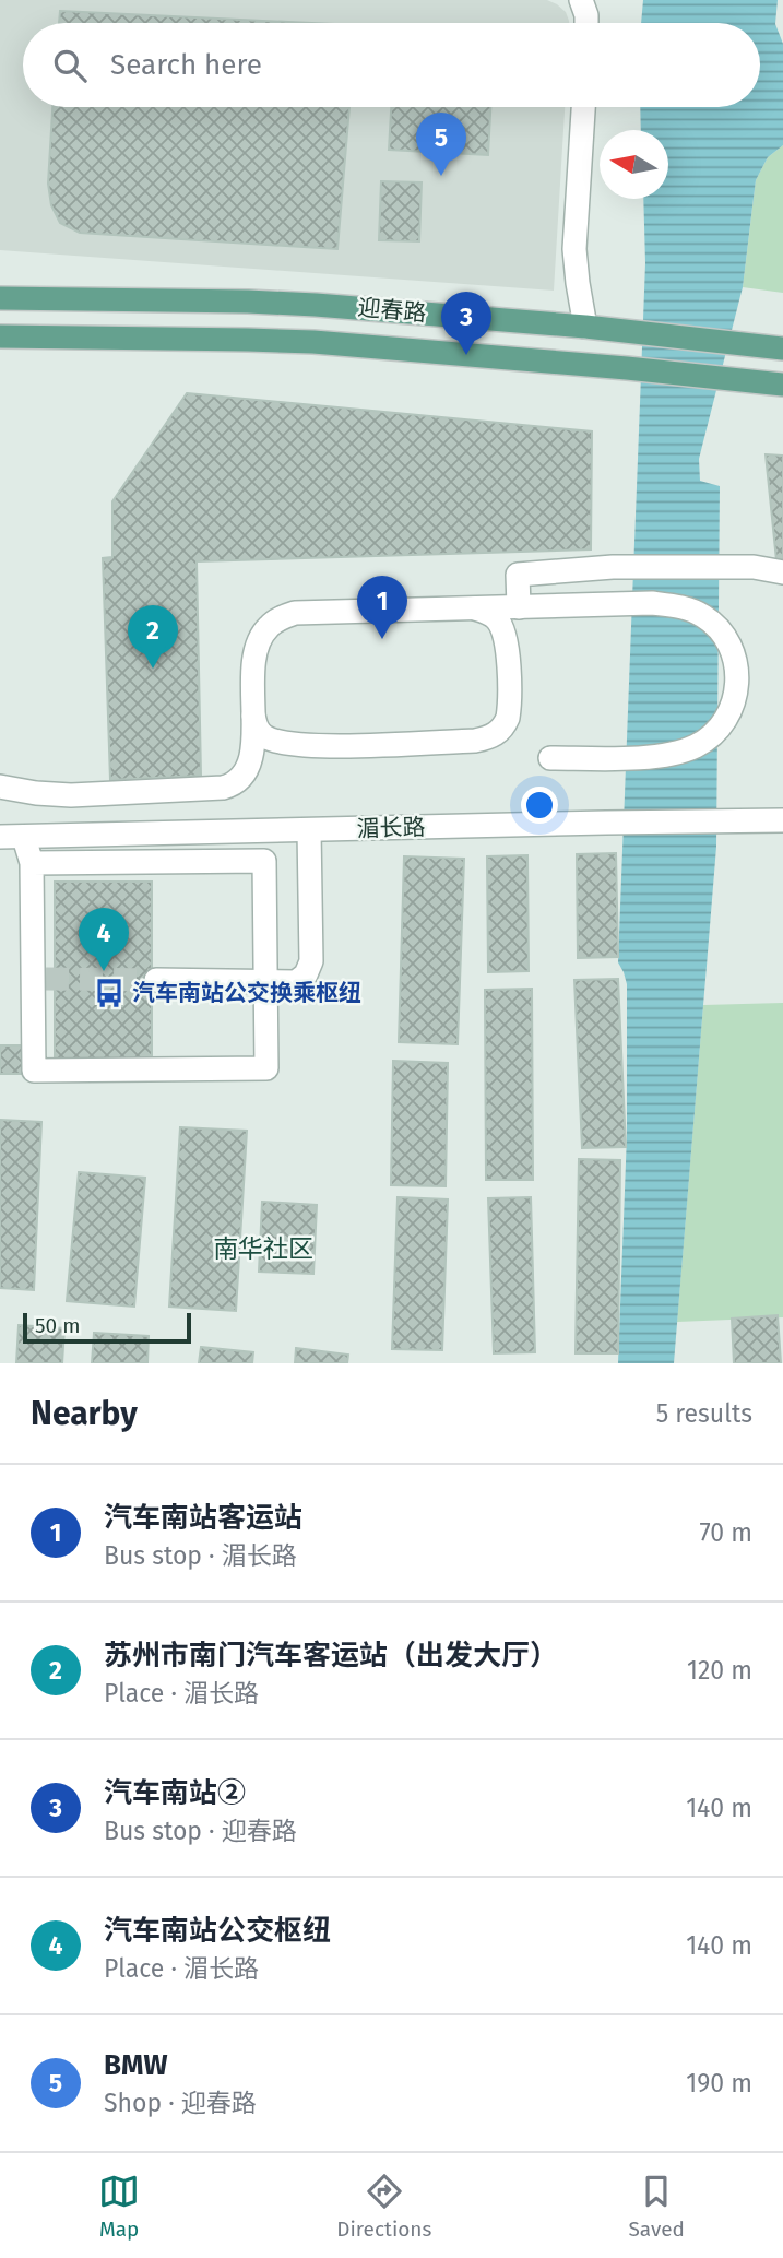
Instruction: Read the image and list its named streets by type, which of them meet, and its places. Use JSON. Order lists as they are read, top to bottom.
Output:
{
  "streets": {
    "main road": ["迎春路"],
    "street": ["湄长路"]
  },
  "districts": ["南华社区"],
  "places": {
    "bus stop": ["汽车南站公交换乘枢纽"]
  },
  "scale_bar": "50 m",
  "north": "left",
  "page": {
    "search": "Search here",
    "pins": [
      "5",
      "3",
      "1",
      "2",
      "4"
    ],
    "scale": "50 m",
    "heading": ["Nearby", "5 results"],
    "list": [
      {
        "mark": "1",
        "name": "汽车南站客运站",
        "note": "Bus stop · 湄长路",
        "value": "70 m"
      },
      {
        "mark": "2",
        "name": "苏州市南门汽车客运站（出发大厅）",
        "note": "Place · 湄长路",
        "value": "120 m"
      },
      {
        "mark": "3",
        "name": "汽车南站②",
        "note": "Bus stop · 迎春路",
        "value": "140 m"
      },
      {
        "mark": "4",
        "name": "汽车南站公交枢纽",
        "note": "Place · 湄长路",
        "value": "140 m"
      },
      {
        "mark": "5",
        "name": "BMW",
        "note": "Shop · 迎春路",
        "value": "190 m"
      }
    ],
    "nav": ["Map", "Directions", "Saved"]
  }
}
